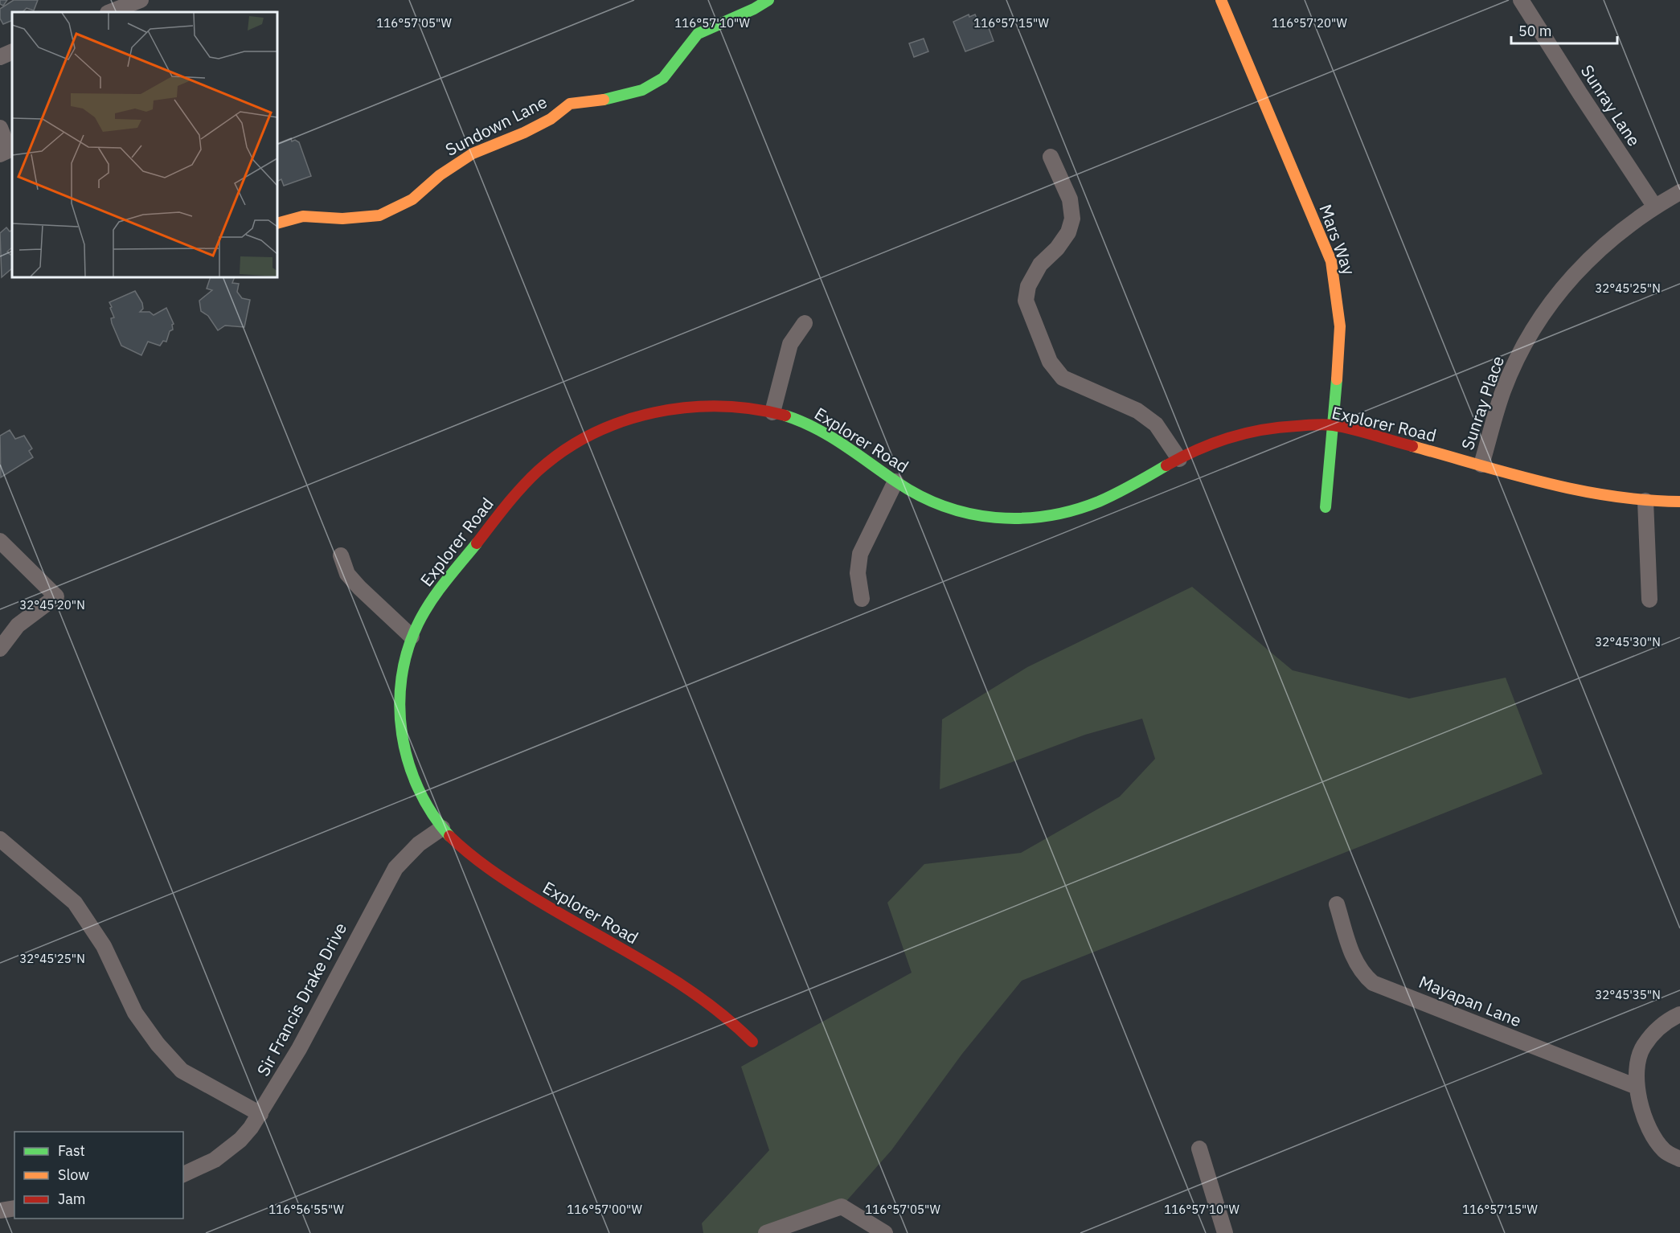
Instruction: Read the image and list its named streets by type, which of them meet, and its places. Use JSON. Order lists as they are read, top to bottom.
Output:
{
  "streets": {
    "street": [
      "Sunray Lane",
      "Sundown Lane",
      "Mars Way",
      "Sunray Place",
      "Explorer Road",
      "Sir Francis Drake Drive",
      "Mayapan Lane"
    ]
  },
  "crossings": [
    ["Sunray Lane", "Sunray Place"],
    ["Mars Way", "Explorer Road"],
    ["Sunray Place", "Explorer Road"],
    ["Explorer Road", "Sir Francis Drake Drive"]
  ],
  "legend": ["Fast", "Slow", "Jam"],
  "scale_bar": "50 m",
  "coordinates": [
    "116°57'20\"W",
    "116°57'05\"W",
    "116°57'10\"W",
    "116°57'15\"W",
    "32°45'25\"N",
    "32°45'20\"N",
    "32°45'30\"N",
    "32°45'35\"N",
    "116°56'55\"W",
    "116°57'00\"W"
  ]
}
